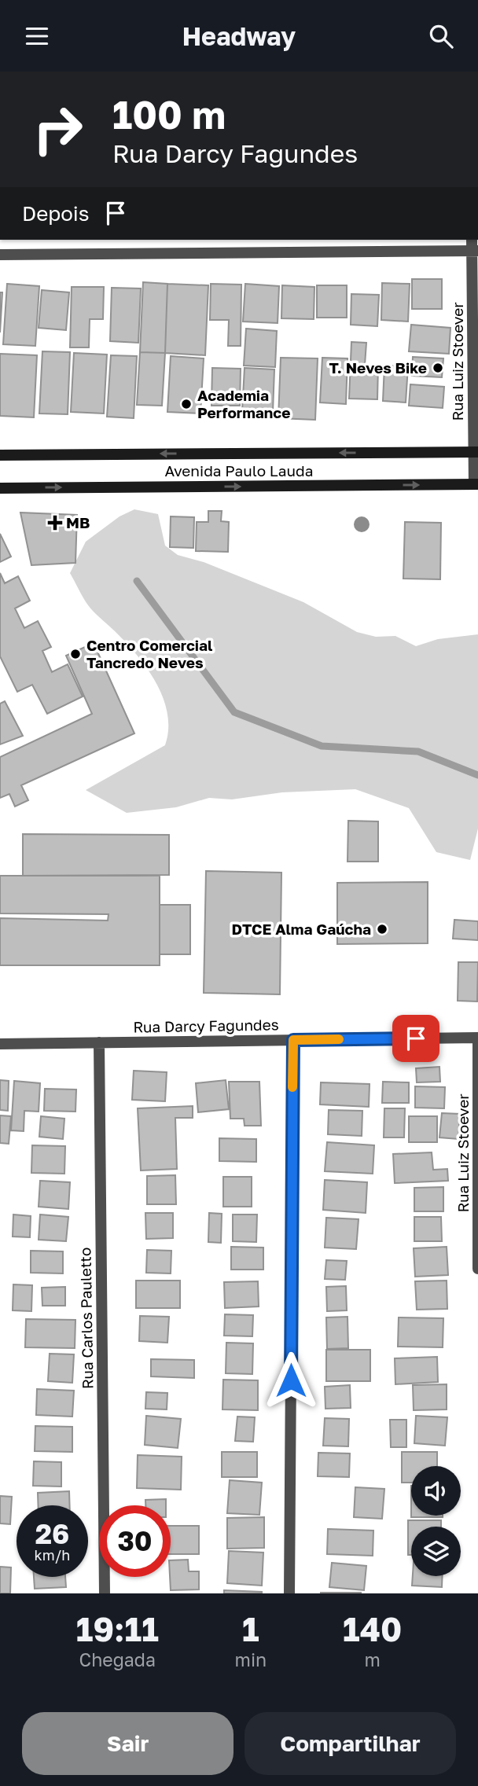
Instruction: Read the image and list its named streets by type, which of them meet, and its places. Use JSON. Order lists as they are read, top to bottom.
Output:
{
  "streets": {
    "main road": ["Avenida Paulo Lauda"],
    "street": ["Rua Luiz Stoever", "Rua Darcy Fagundes", "Rua Carlos Pauletto"]
  },
  "crossings": [
    ["Rua Luiz Stoever", "Avenida Paulo Lauda"],
    ["Rua Luiz Stoever", "Rua Darcy Fagundes"],
    ["Rua Darcy Fagundes", "Rua Carlos Pauletto"]
  ],
  "places": {
    "other": [
      "T. Neves Bike",
      "Academia Performance",
      "Centro Comercial Tancredo Neves",
      "DTCE Alma Gaúcha"
    ],
    "health": ["MB"]
  },
  "page": {
    "header": "Headway",
    "turn": ["100 m", "Rua Darcy Fagundes"],
    "then": "Depois",
    "speed": "26 km/h",
    "limit": "30",
    "eta": [
      "19:11",
      "Chegada",
      "1",
      "min",
      "140",
      "m"
    ],
    "buttons": ["Sair", "Compartilhar"]
  }
}
